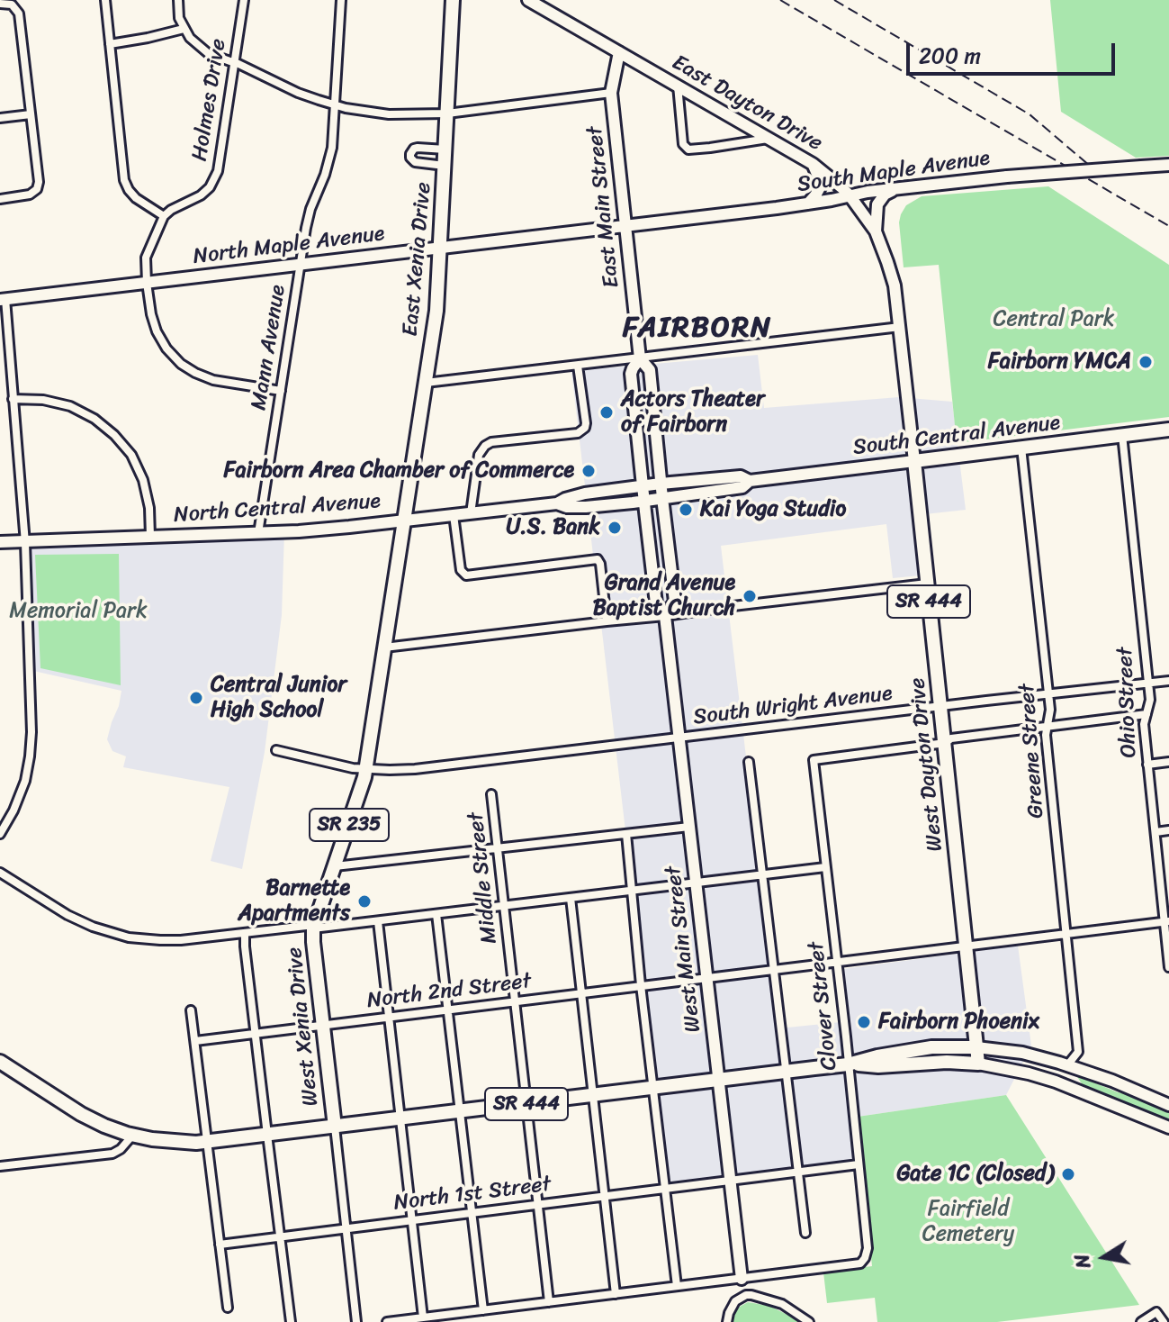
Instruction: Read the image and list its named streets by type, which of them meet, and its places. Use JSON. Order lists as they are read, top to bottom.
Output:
{
  "streets": {
    "main road": [
      "East Xenia Drive",
      "South Central Avenue",
      "SR 444",
      "West Dayton Drive",
      "SR 235",
      "West Xenia Drive"
    ],
    "street": [
      "Holmes Drive",
      "East Dayton Drive",
      "South Maple Avenue",
      "East Main Street",
      "North Maple Avenue",
      "Mann Avenue",
      "North Central Avenue",
      "Ohio Street",
      "South Wright Avenue",
      "Greene Street",
      "Middle Street",
      "West Main Street",
      "North 2nd Street",
      "Clover Street",
      "North 1st Street"
    ]
  },
  "crossings": [
    ["East Dayton Drive", "South Maple Avenue"],
    ["East Dayton Drive", "East Main Street"],
    ["East Dayton Drive", "South Central Avenue"],
    ["East Dayton Drive", "West Dayton Drive"],
    ["South Maple Avenue", "East Main Street"],
    ["South Maple Avenue", "North Maple Avenue"],
    ["East Main Street", "North Maple Avenue"],
    ["East Main Street", "South Central Avenue"],
    ["East Main Street", "North Central Avenue"],
    ["East Main Street", "West Main Street"],
    ["North Maple Avenue", "East Xenia Drive"],
    ["North Maple Avenue", "Mann Avenue"],
    ["East Xenia Drive", "North Central Avenue"],
    ["East Xenia Drive", "West Xenia Drive"],
    ["Mann Avenue", "North Central Avenue"],
    ["South Central Avenue", "North Central Avenue"],
    ["South Central Avenue", "Ohio Street"],
    ["South Central Avenue", "Greene Street"],
    ["South Central Avenue", "West Dayton Drive"],
    ["South Central Avenue", "West Main Street"],
    ["North Central Avenue", "West Main Street"],
    ["North Central Avenue", "West Xenia Drive"],
    ["SR 444", "West Dayton Drive"],
    ["SR 444", "Middle Street"],
    ["SR 444", "West Main Street"],
    ["SR 444", "Clover Street"],
    ["SR 444", "West Xenia Drive"],
    ["Ohio Street", "South Wright Avenue"],
    ["Ohio Street", "North 2nd Street"],
    ["South Wright Avenue", "Greene Street"],
    ["South Wright Avenue", "West Dayton Drive"],
    ["South Wright Avenue", "West Main Street"],
    ["South Wright Avenue", "West Xenia Drive"],
    ["Greene Street", "North 2nd Street"],
    ["West Dayton Drive", "North 2nd Street"],
    ["West Dayton Drive", "Clover Street"],
    ["Middle Street", "North 2nd Street"],
    ["Middle Street", "North 1st Street"],
    ["West Main Street", "North 2nd Street"],
    ["West Main Street", "Clover Street"],
    ["West Main Street", "North 1st Street"],
    ["North 2nd Street", "Clover Street"],
    ["North 2nd Street", "West Xenia Drive"],
    ["Clover Street", "North 1st Street"],
    ["West Xenia Drive", "North 1st Street"]
  ],
  "districts": ["FAIRBORN"],
  "parks": ["Central Park", "Memorial Park", "Fairfield Cemetery"],
  "places": [
    "Fairborn YMCA",
    "Actors Theater of Fairborn",
    "Fairborn Area Chamber of Commerce",
    "Kai Yoga Studio",
    "U.S. Bank",
    "Grand Avenue Baptist Church",
    "Central Junior High School",
    "Barnette Apartments",
    "Fairborn Phoenix",
    "Gate 1C (Closed)"
  ],
  "scale_bar": "200 m",
  "north": "left"
}
